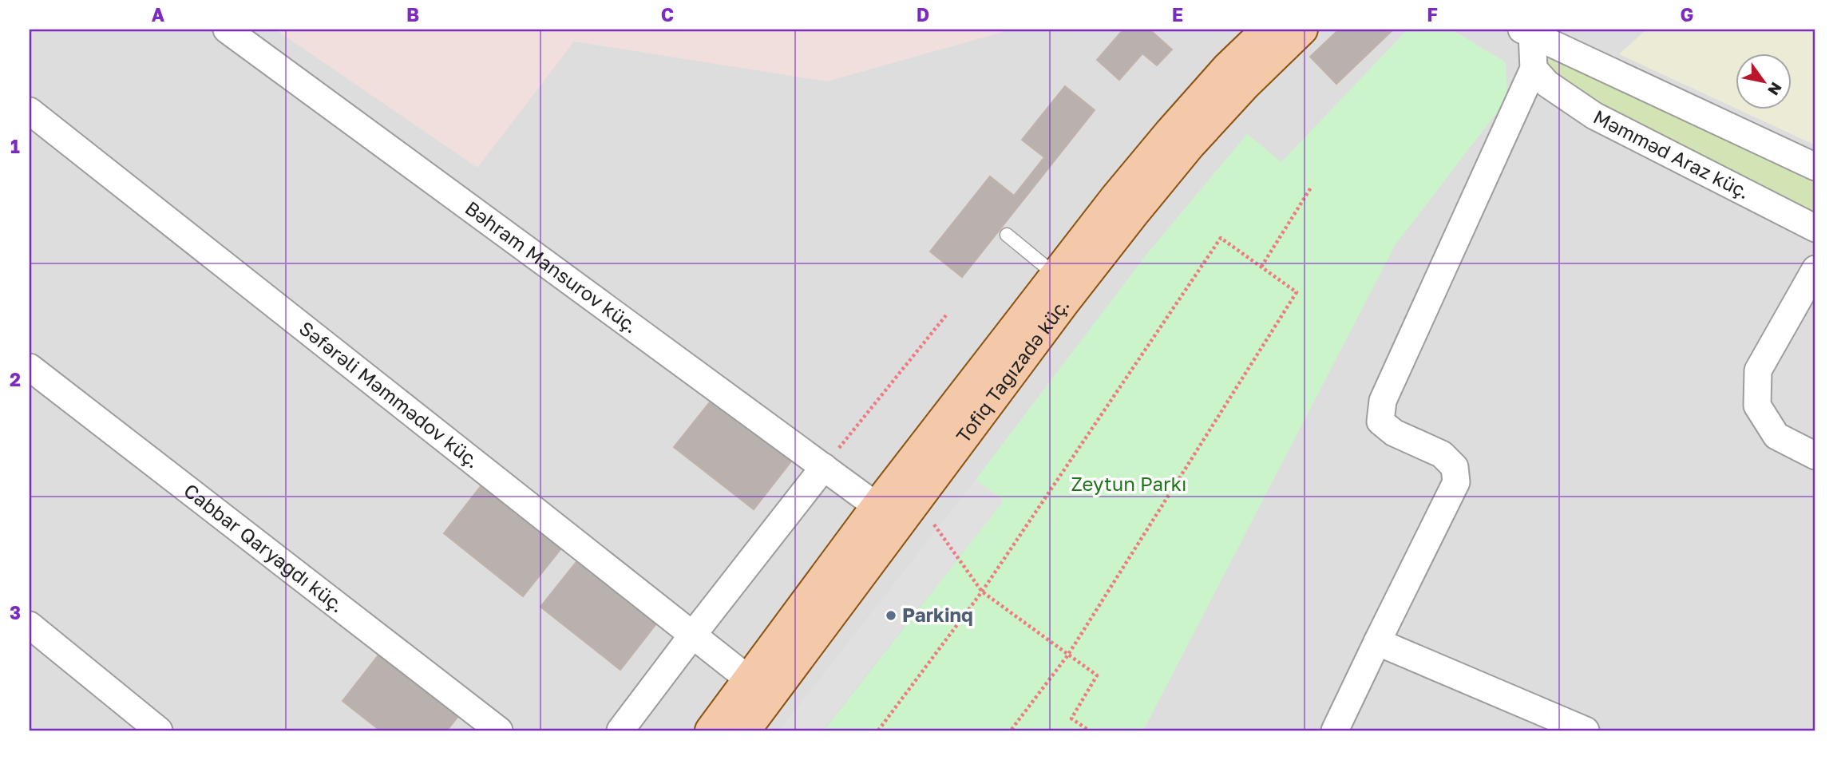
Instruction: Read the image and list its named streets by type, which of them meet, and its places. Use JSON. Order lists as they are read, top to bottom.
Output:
{
  "streets": {
    "main road": ["Tofiq Tağızadə küç."],
    "street": [
      "Məmməd Araz küç.",
      "Bəhram Mansurov küç.",
      "Səfərəli Məmmədov küç.",
      "Cabbar Qaryağdı küç."
    ]
  },
  "crossings": [
    ["Bəhram Mansurov küç.", "Tofiq Tağızadə küç."],
    ["Tofiq Tağızadə küç.", "Səfərəli Məmmədov küç."]
  ],
  "parks": ["Zeytun Parkı"],
  "places": ["Parkinq"],
  "north": "bottom right",
  "grid": {
    "columns": [
      "A",
      "B",
      "C",
      "D",
      "E",
      "F",
      "G"
    ],
    "rows": ["1", "2", "3"]
  }
}
